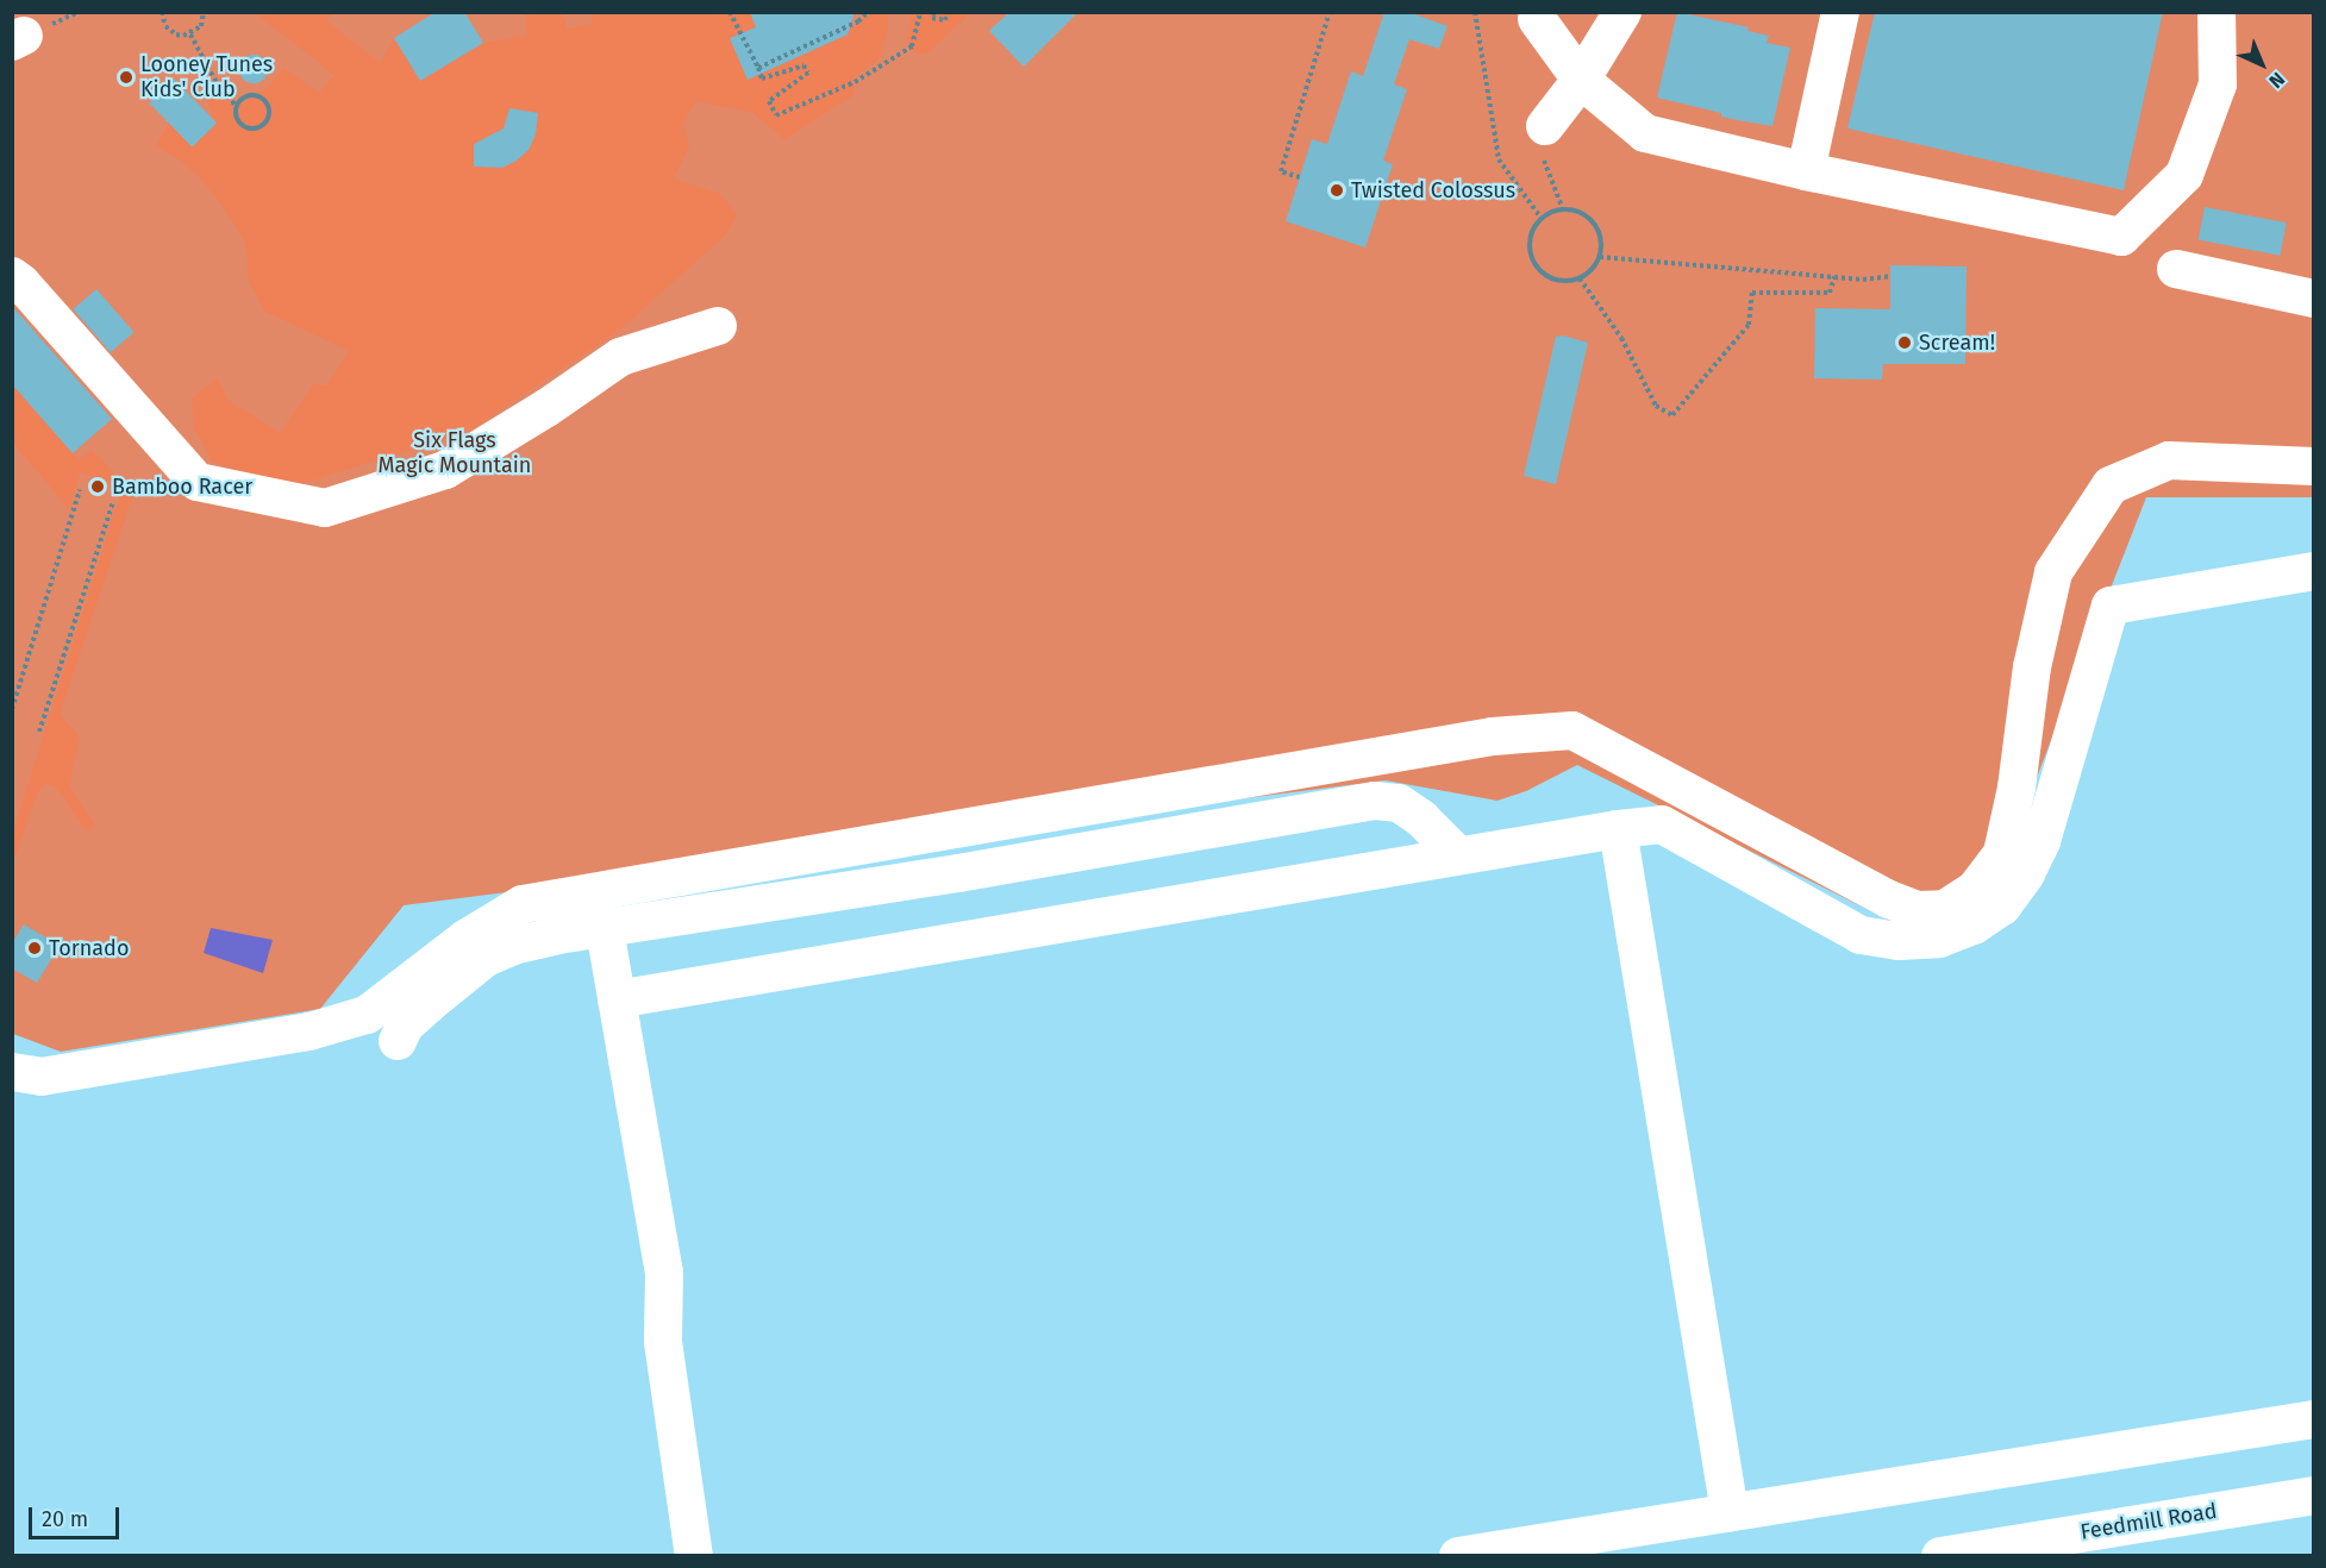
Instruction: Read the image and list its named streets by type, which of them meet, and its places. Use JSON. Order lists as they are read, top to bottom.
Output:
{
  "streets": {
    "street": ["Feedmill Road"]
  },
  "parks": ["Six Flags Magic Mountain"],
  "places": [
    "Looney Tunes Kids' Club",
    "Twisted Colossus",
    "Scream!",
    "Bamboo Racer",
    "Tornado"
  ],
  "scale_bar": "20 m",
  "north": "bottom right"
}
